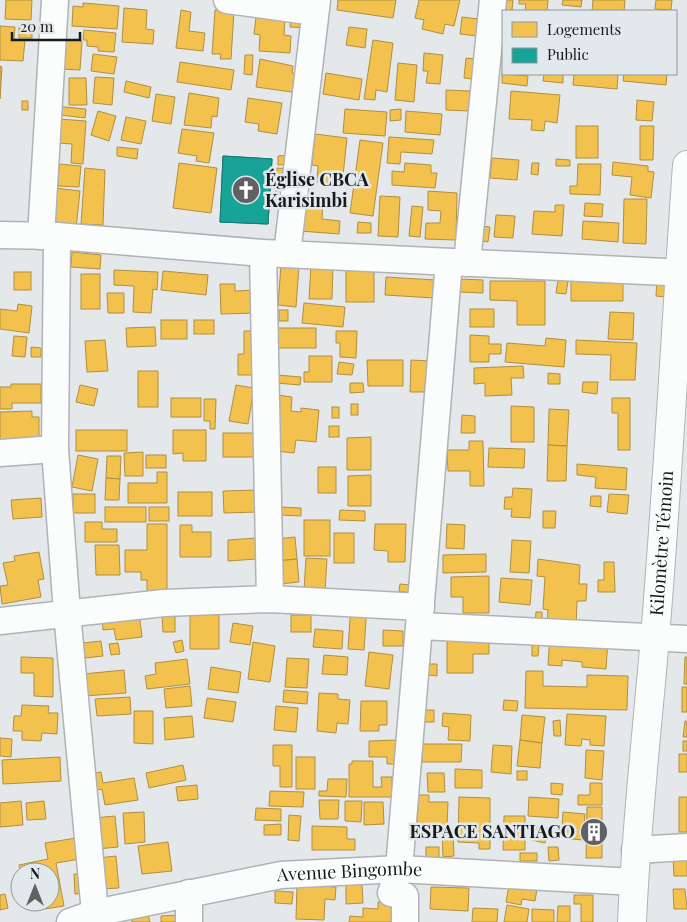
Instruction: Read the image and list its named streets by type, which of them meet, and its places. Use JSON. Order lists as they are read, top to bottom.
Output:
{
  "streets": {
    "main road": ["Kilomètre Témoin"],
    "street": ["Avenue Bingombe"]
  },
  "crossings": [
    ["Kilomètre Témoin", "Avenue Bingombe"]
  ],
  "places": {
    "church": ["Église CBCA Karisimbi"],
    "building": ["ESPACE SANTIAGO"]
  },
  "legend": ["Logements", "Public"],
  "scale_bar": "20 m",
  "north": "top"
}
